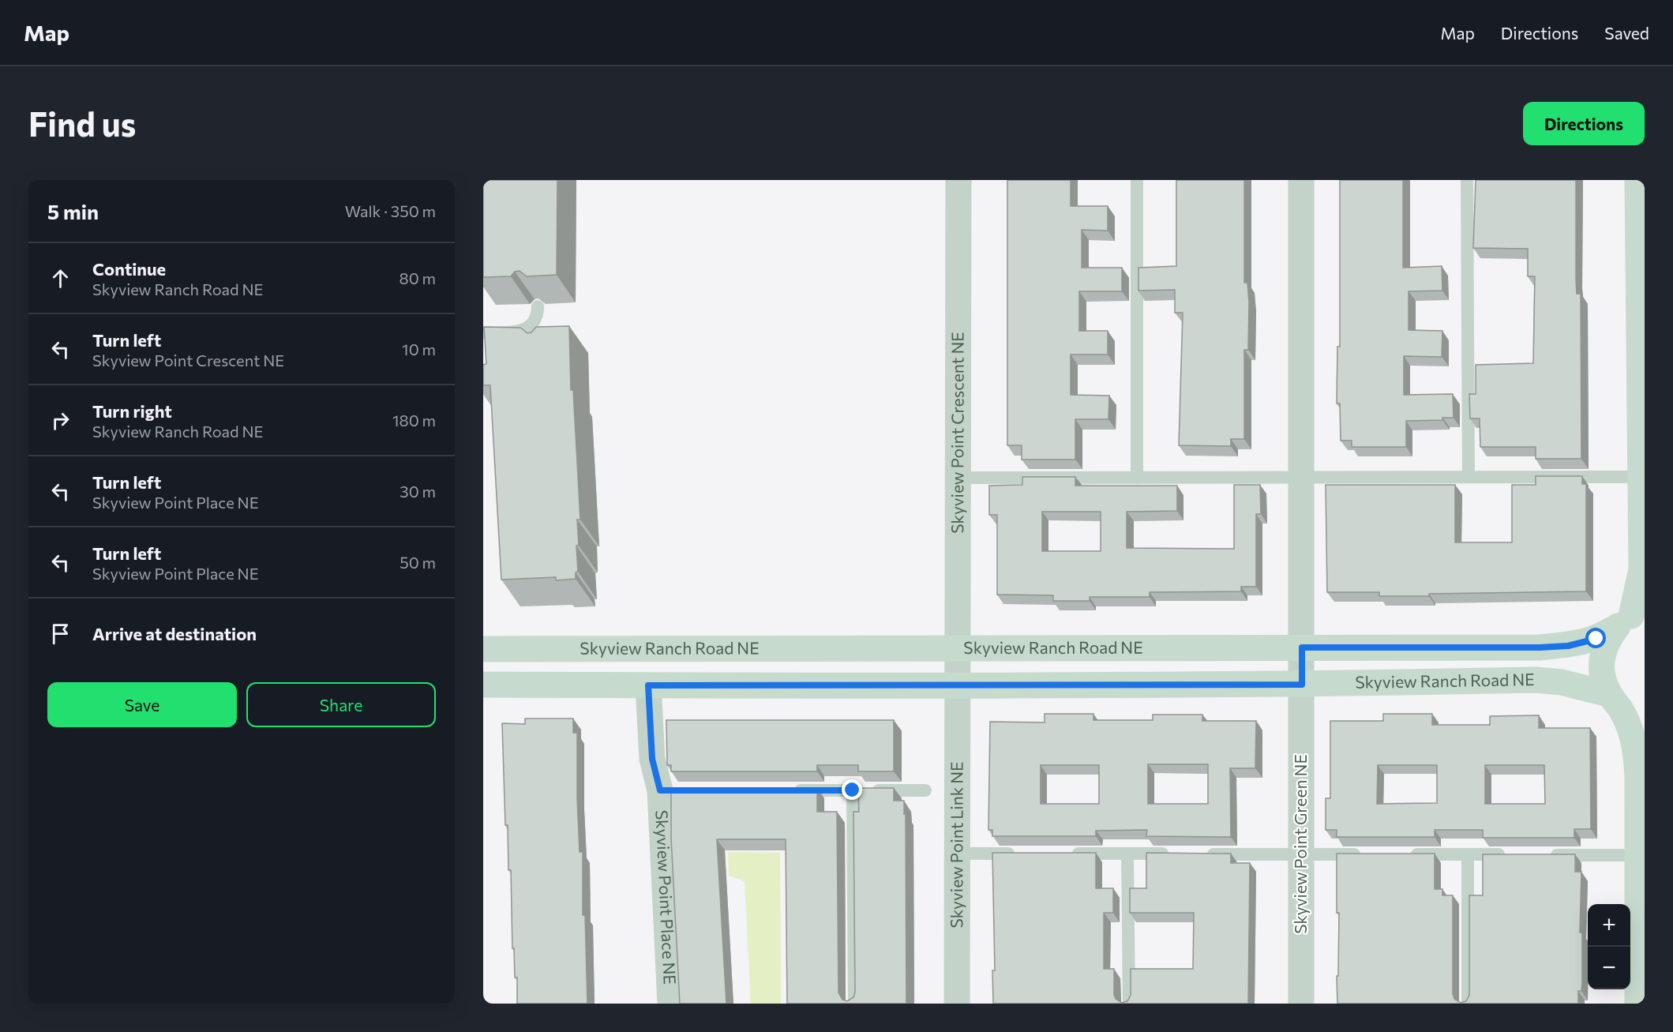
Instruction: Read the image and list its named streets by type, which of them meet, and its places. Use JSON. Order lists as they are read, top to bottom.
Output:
{
  "streets": {
    "street": [
      "Skyview Point Crescent NE",
      "Skyview Ranch Road NE",
      "Skyview Point Green NE",
      "Skyview Point Link NE",
      "Skyview Point Place NE"
    ]
  },
  "crossings": [
    ["Skyview Point Crescent NE", "Skyview Ranch Road NE"],
    ["Skyview Point Crescent NE", "Skyview Point Link NE"],
    ["Skyview Ranch Road NE", "Skyview Point Green NE"],
    ["Skyview Ranch Road NE", "Skyview Point Link NE"],
    ["Skyview Ranch Road NE", "Skyview Point Place NE"]
  ],
  "page": {
    "header": "Map",
    "nav": ["Map", "Directions", "Saved"],
    "buttons": [
      "Directions",
      ["Save", "Share"]
    ],
    "title": "Find us",
    "heading": ["5 min", "Walk · 350 m"],
    "list": [
      ["Continue", "Skyview Ranch Road NE", "80 m"],
      ["Turn left", "Skyview Point Crescent NE", "10 m"],
      ["Turn right", "Skyview Ranch Road NE", "180 m"],
      ["Turn left", "Skyview Point Place NE", "30 m"],
      ["Turn left", "Skyview Point Place NE", "50 m"],
      "Arrive at destination"
    ],
    "map_buttons": ["+", "−"]
  }
}
